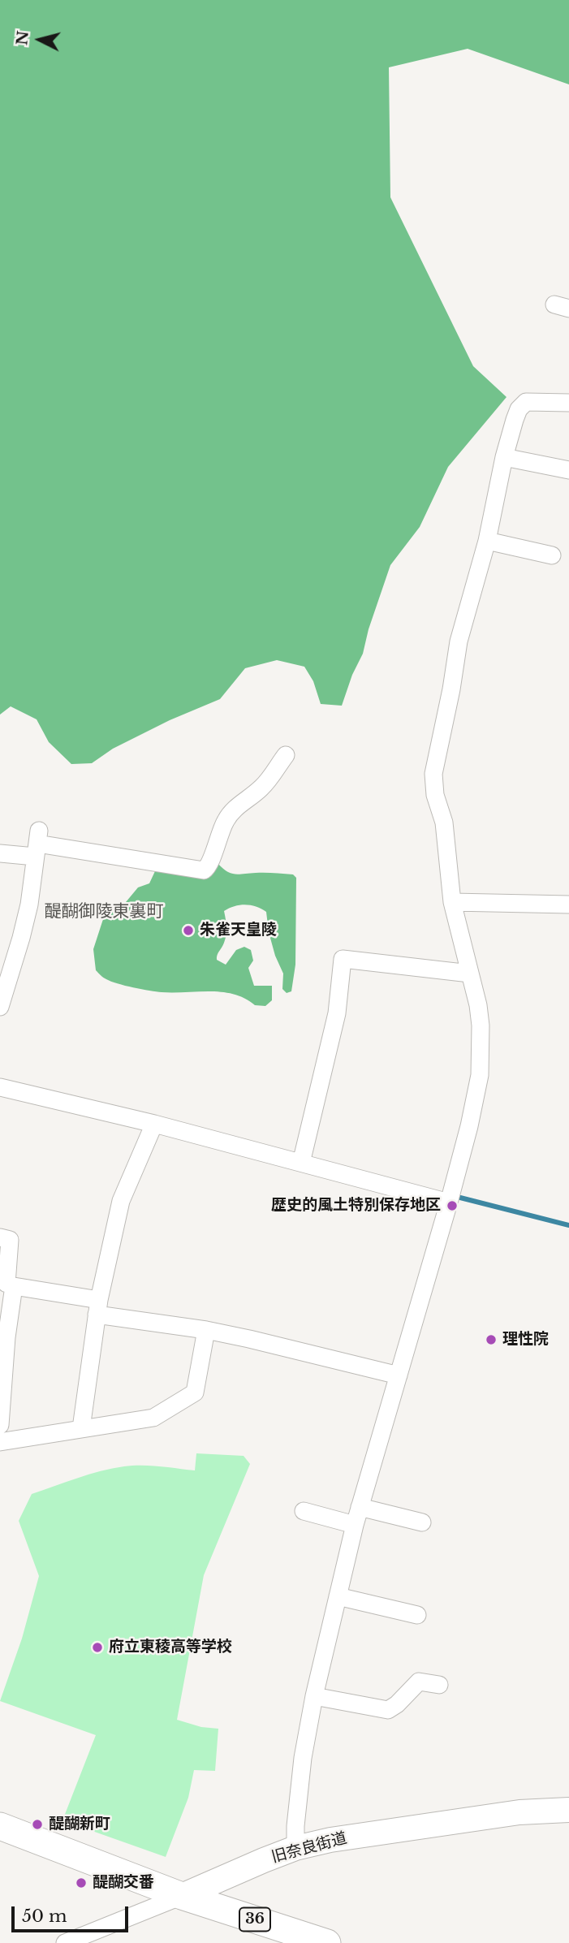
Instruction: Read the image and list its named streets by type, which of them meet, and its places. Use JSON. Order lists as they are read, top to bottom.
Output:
{
  "streets": {
    "main road": ["36"],
    "street": ["旧奈良街道"]
  },
  "crossings": [
    ["旧奈良街道", "36"]
  ],
  "districts": ["醍醐御陵東裏町"],
  "places": [
    "朱雀天皇陵",
    "歴史的風土特別保存地区",
    "理性院",
    "府立東稜高等学校",
    "醍醐新町",
    "醍醐交番"
  ],
  "scale_bar": "50 m",
  "north": "left"
}
